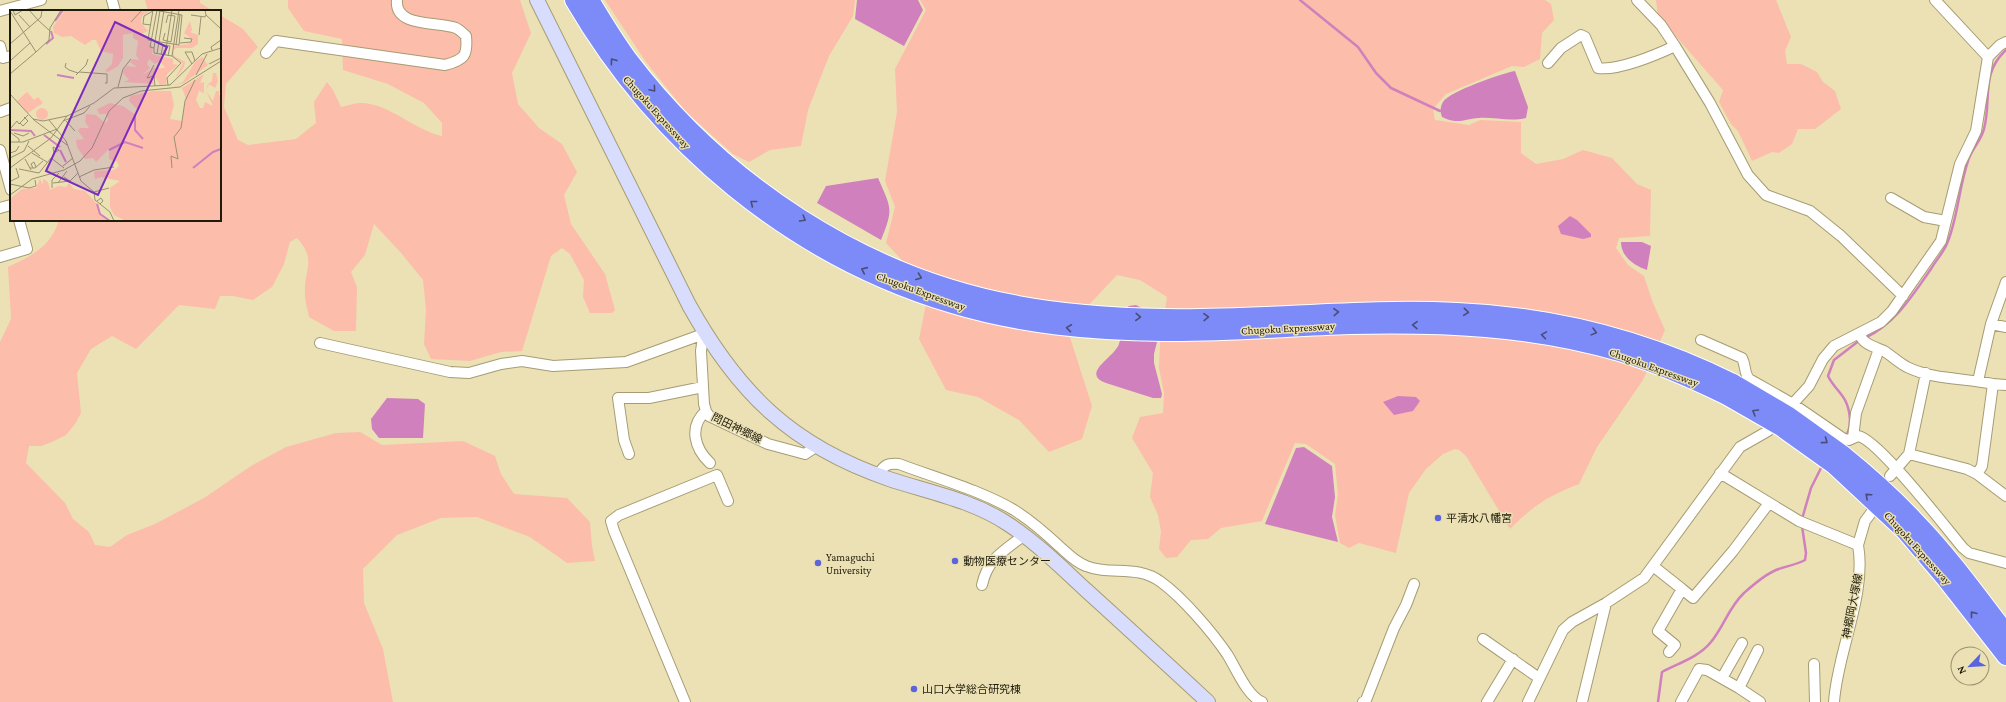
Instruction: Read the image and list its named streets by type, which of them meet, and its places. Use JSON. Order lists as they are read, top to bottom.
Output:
{
  "streets": {
    "highway": ["Chugoku Expressway"],
    "street": ["問田神郷線", "神郷岡大塚線"]
  },
  "places": [
    "平清水八幡宮",
    "動物医療センター",
    "Yamaguchi University",
    "山口大学総合研究棟"
  ],
  "north": "bottom left"
}
